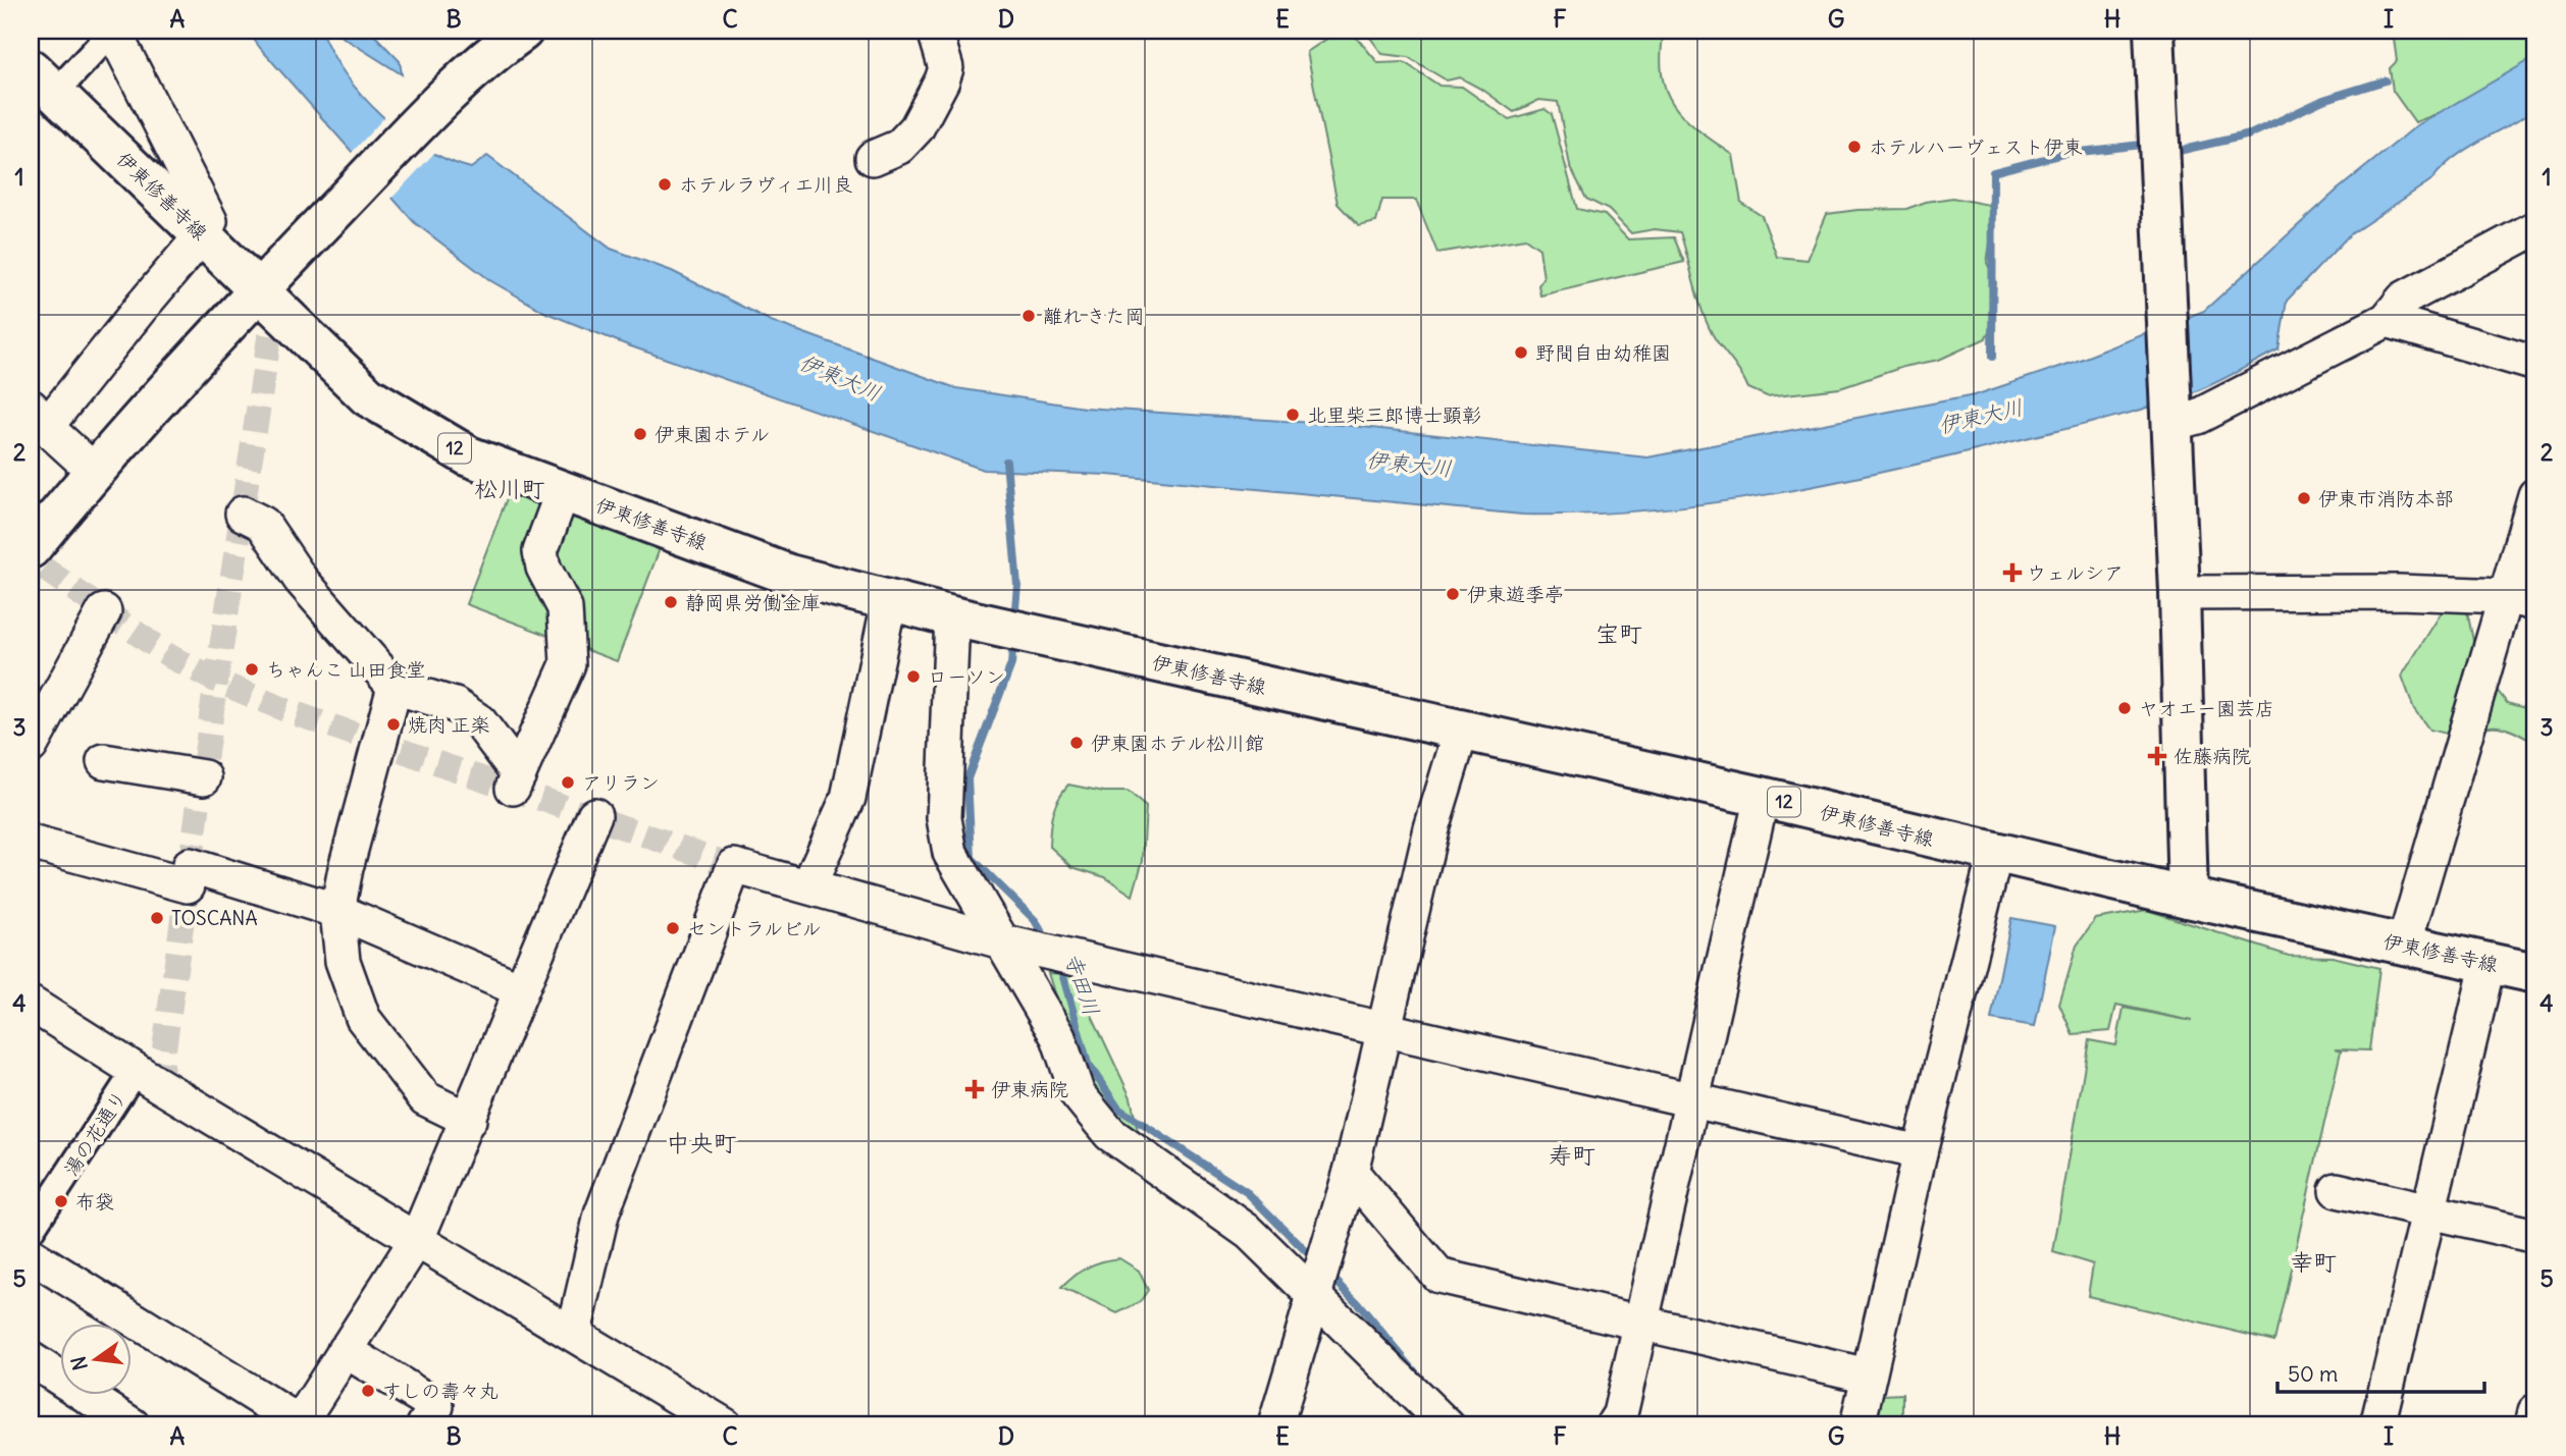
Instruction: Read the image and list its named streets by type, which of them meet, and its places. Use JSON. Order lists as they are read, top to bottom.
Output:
{
  "streets": {
    "main road": ["伊東修善寺線", "12"],
    "street": ["湯の花通り"]
  },
  "districts": [
    "松川町",
    "宝町",
    "中央町",
    "寿町",
    "幸町"
  ],
  "water": ["伊東大川", "寺田川"],
  "places": {
    "other": [
      "ホテルハーヴェスト伊東",
      "ホテルラヴィエ川良",
      "離れ きた岡",
      "野間自由幼稚園",
      "北里柴三郎博士顕彰",
      "伊東園ホテル",
      "伊東市消防本部",
      "伊東遊季亭",
      "静岡県労働金庫",
      "ちゃんこ 山田食堂",
      "ローソン",
      "ヤオエー園芸店",
      "焼肉 正楽",
      "伊東園ホテル松川館",
      "アリラン",
      "TOSCANA",
      "セントラルビル",
      "布袋",
      "すしの壽々丸"
    ],
    "health": ["ウェルシア", "佐藤病院", "伊東病院"]
  },
  "scale_bar": "50 m",
  "north": "left",
  "grid": {
    "columns": [
      "A",
      "B",
      "C",
      "D",
      "E",
      "F",
      "G",
      "H",
      "I"
    ],
    "rows": [
      "1",
      "2",
      "3",
      "4",
      "5"
    ]
  }
}
